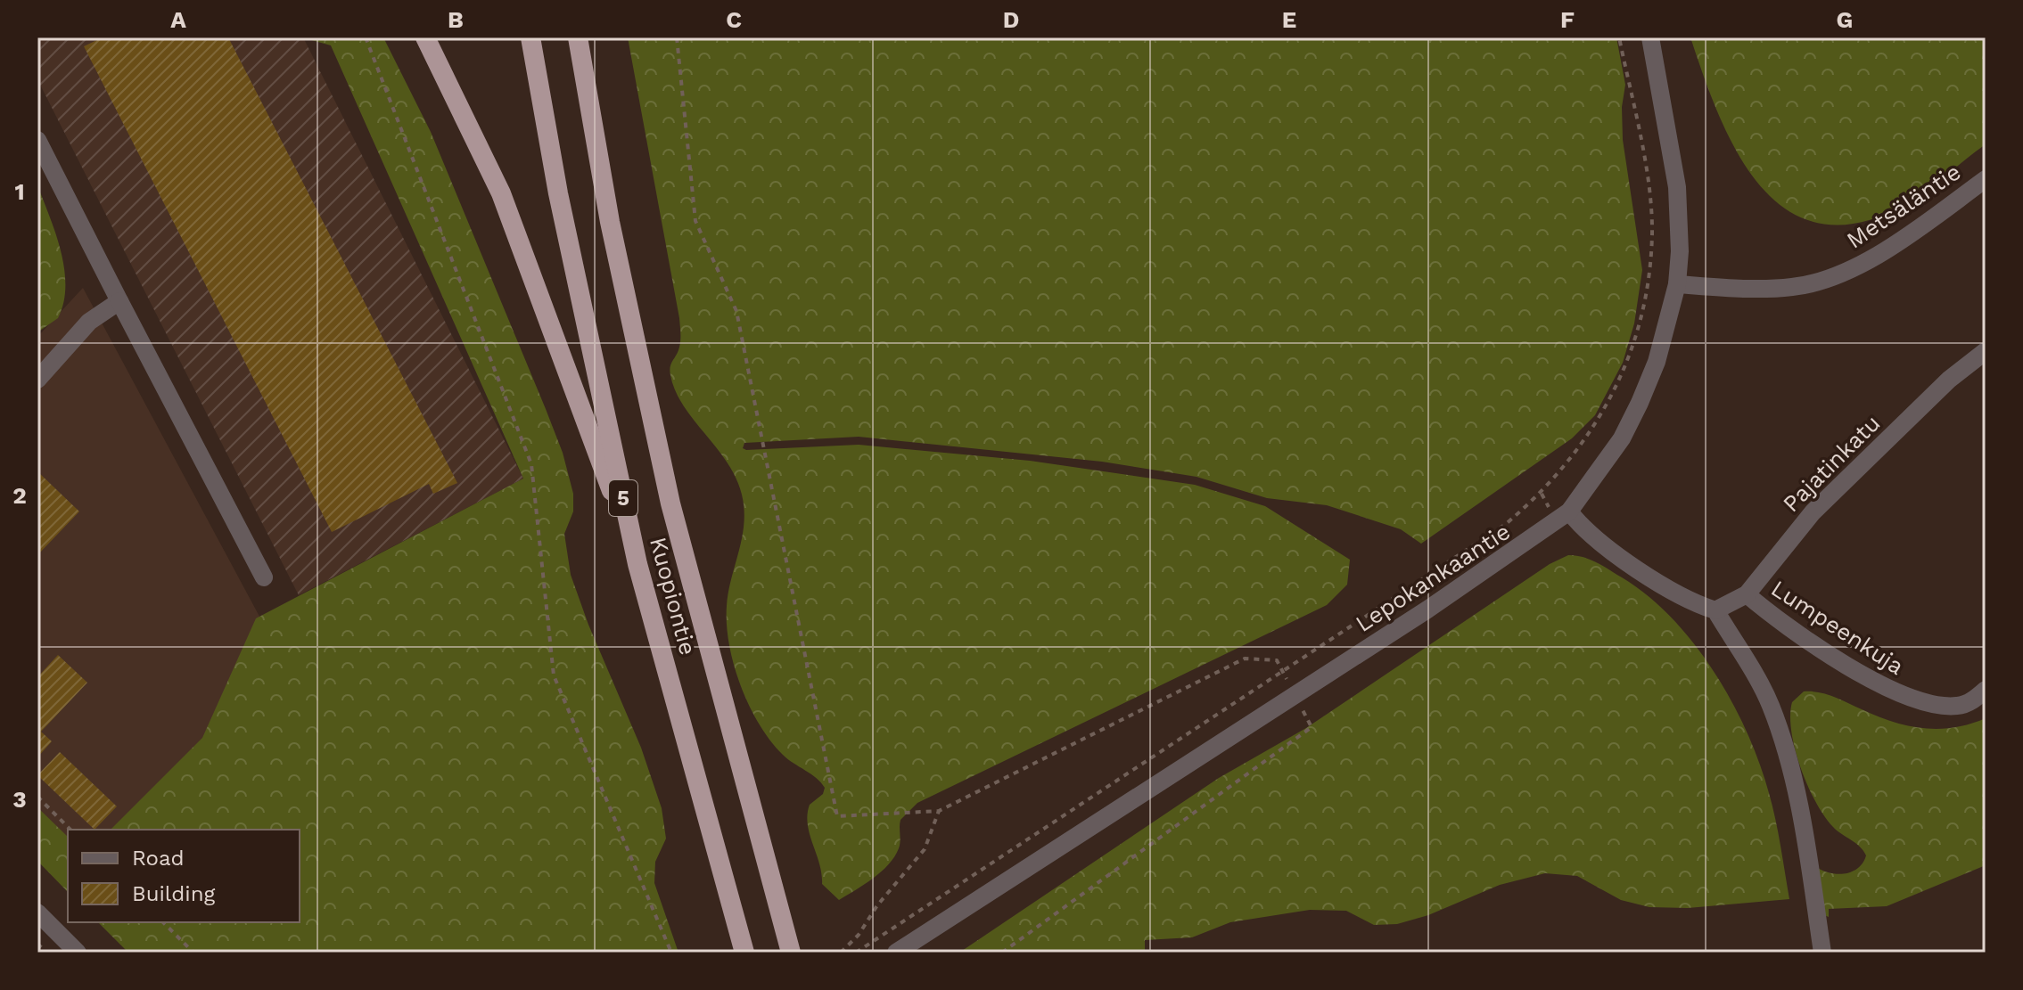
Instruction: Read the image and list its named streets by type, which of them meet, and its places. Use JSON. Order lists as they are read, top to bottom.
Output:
{
  "streets": {
    "highway": ["5", "Kuopiontie"],
    "street": [
      "Metsäläntie",
      "Pajatinkatu",
      "Lepokankaantie",
      "Lumpeenkuja"
    ]
  },
  "crossings": [
    ["Metsäläntie", "Lepokankaantie"],
    ["Pajatinkatu", "Lumpeenkuja"]
  ],
  "legend": ["Road", "Building"],
  "grid": {
    "columns": [
      "A",
      "B",
      "C",
      "D",
      "E",
      "F",
      "G"
    ],
    "rows": ["1", "2", "3"]
  }
}
